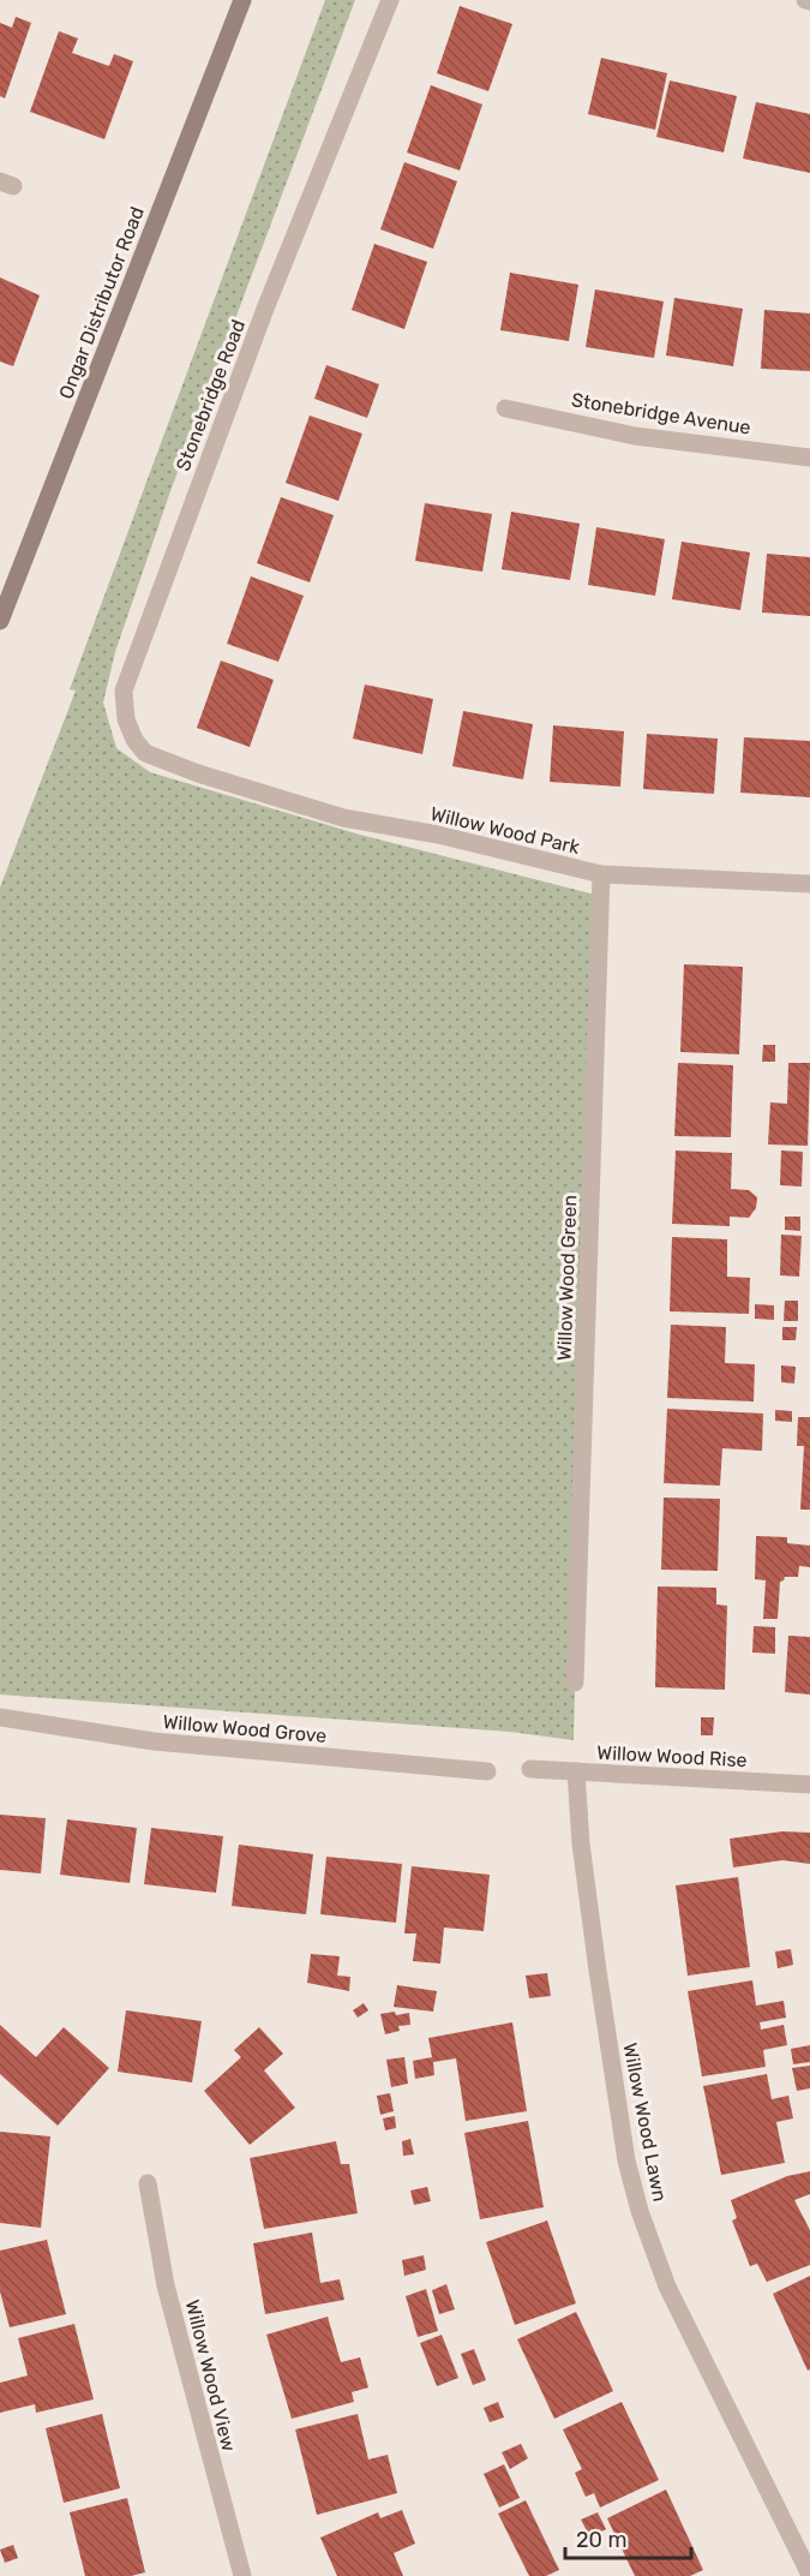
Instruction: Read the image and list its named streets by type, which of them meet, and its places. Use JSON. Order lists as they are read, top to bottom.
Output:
{
  "streets": {
    "street": [
      "Ongar Distributor Road",
      "Stonebridge Road",
      "Stonebridge Avenue",
      "Willow Wood Park",
      "Willow Wood Green",
      "Willow Wood Grove",
      "Willow Wood Rise",
      "Willow Wood Lawn",
      "Willow Wood View"
    ]
  },
  "crossings": [
    ["Stonebridge Road", "Willow Wood Park"],
    ["Willow Wood Park", "Willow Wood Green"],
    ["Willow Wood Rise", "Willow Wood Lawn"]
  ],
  "scale_bar": "20 m"
}
